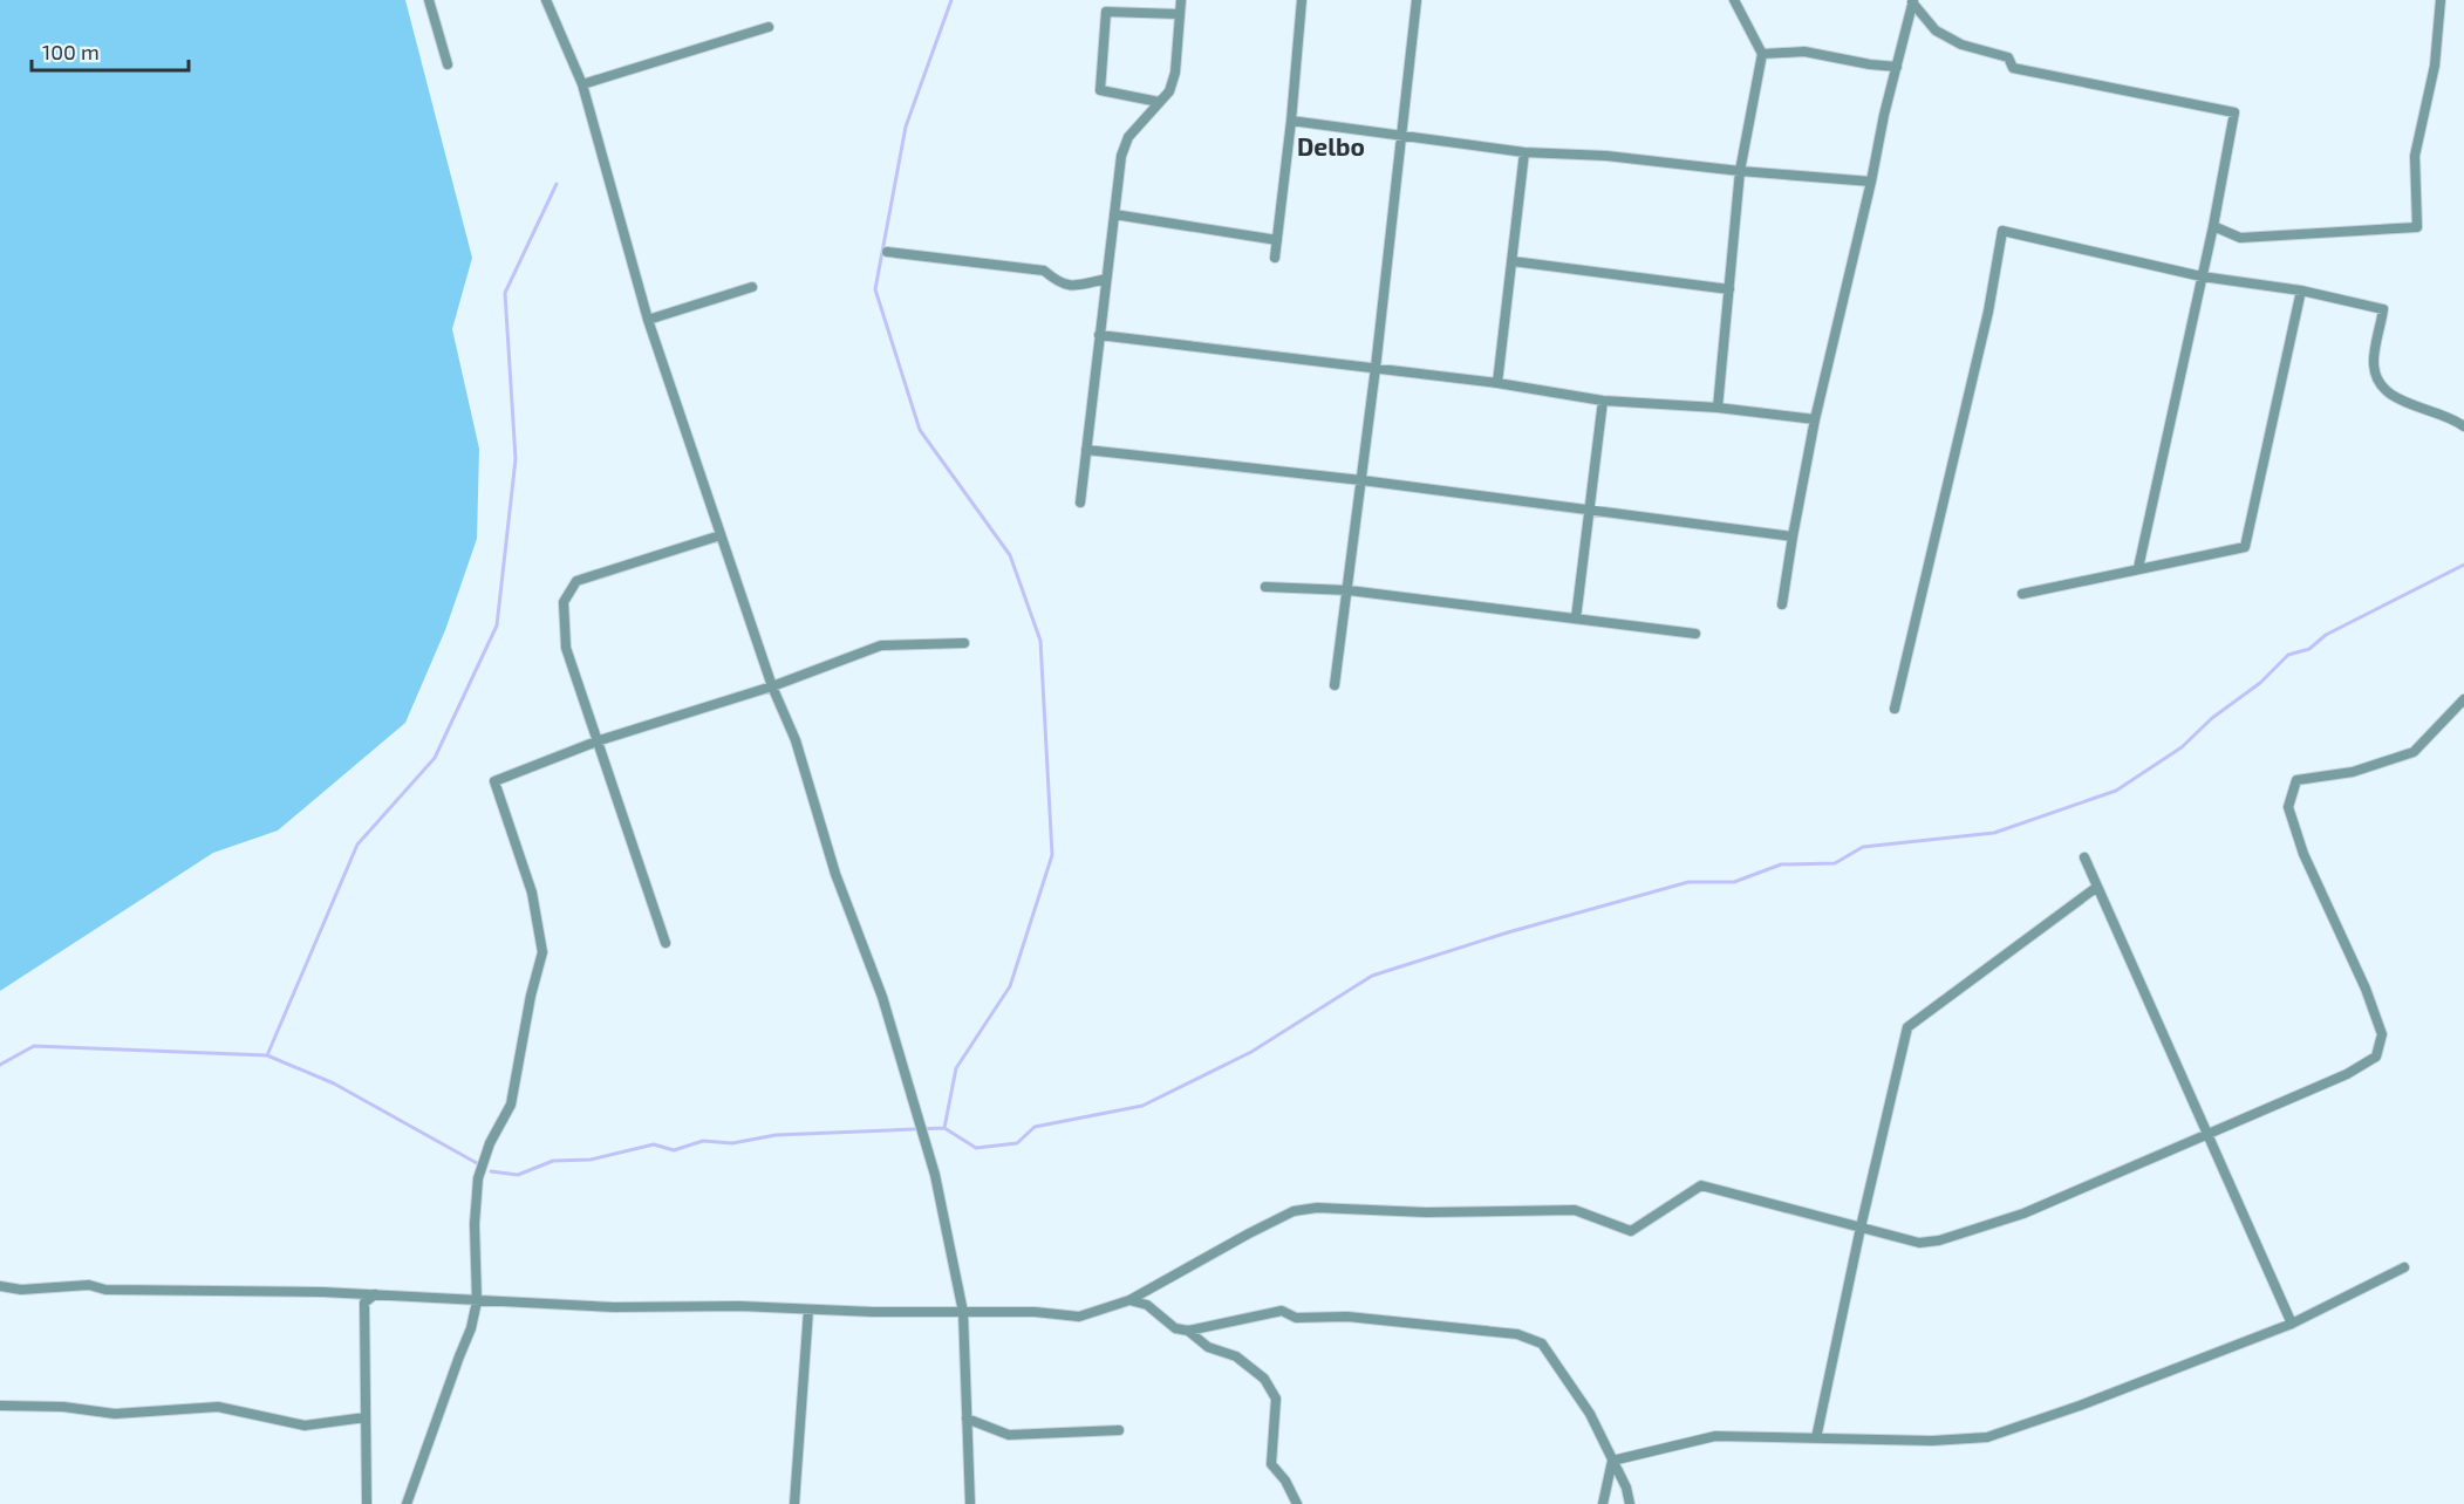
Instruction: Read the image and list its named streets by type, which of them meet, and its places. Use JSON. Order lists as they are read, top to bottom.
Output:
{
  "districts": ["Delbo"],
  "scale_bar": "100 m"
}
